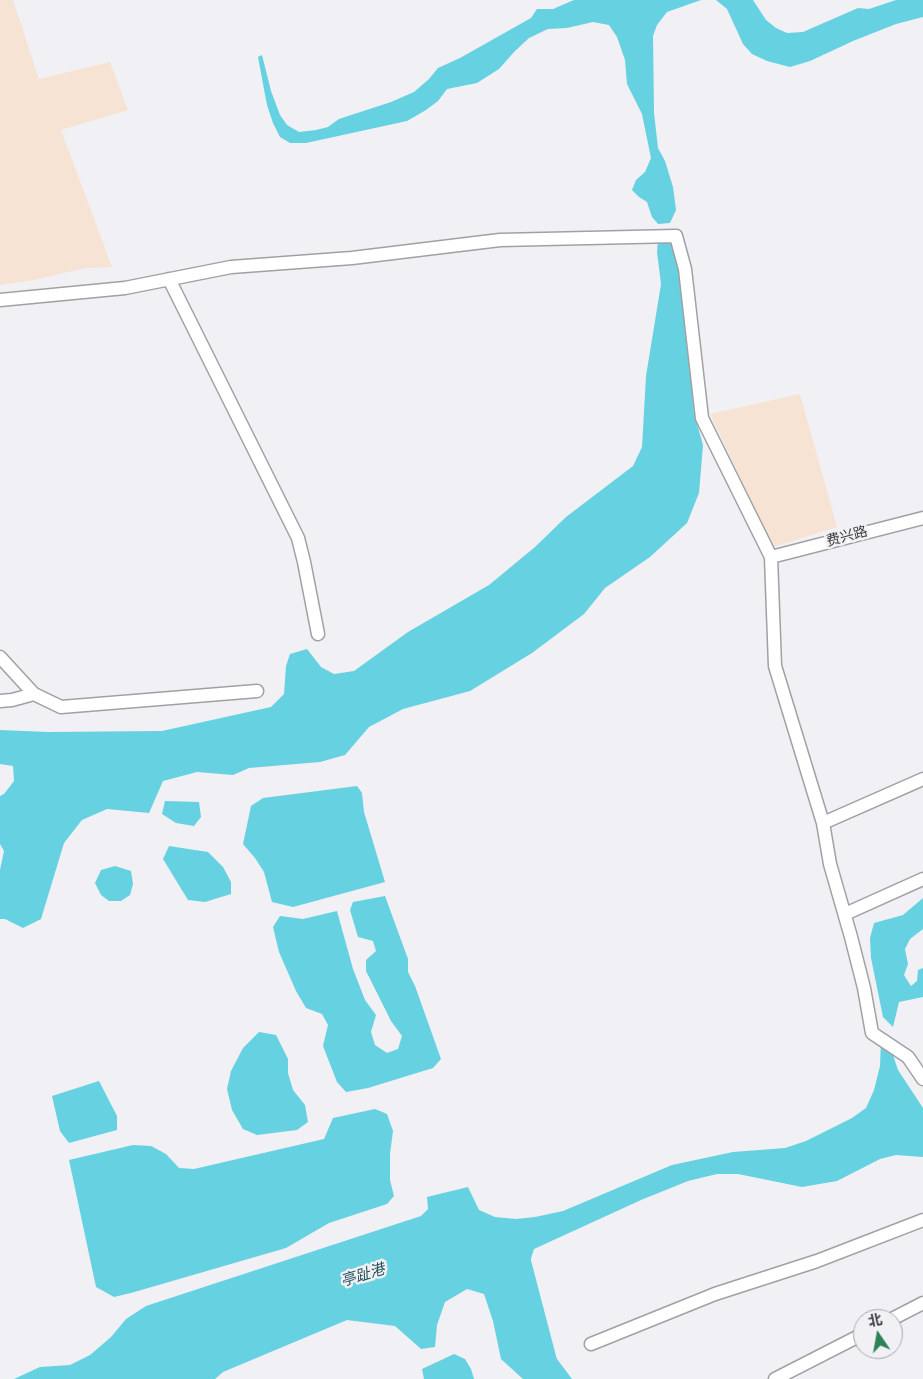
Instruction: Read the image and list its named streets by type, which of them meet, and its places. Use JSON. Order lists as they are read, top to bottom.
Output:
{
  "streets": {
    "street": ["费兴路"]
  },
  "water": ["亭趾港"],
  "north": "top"
}
